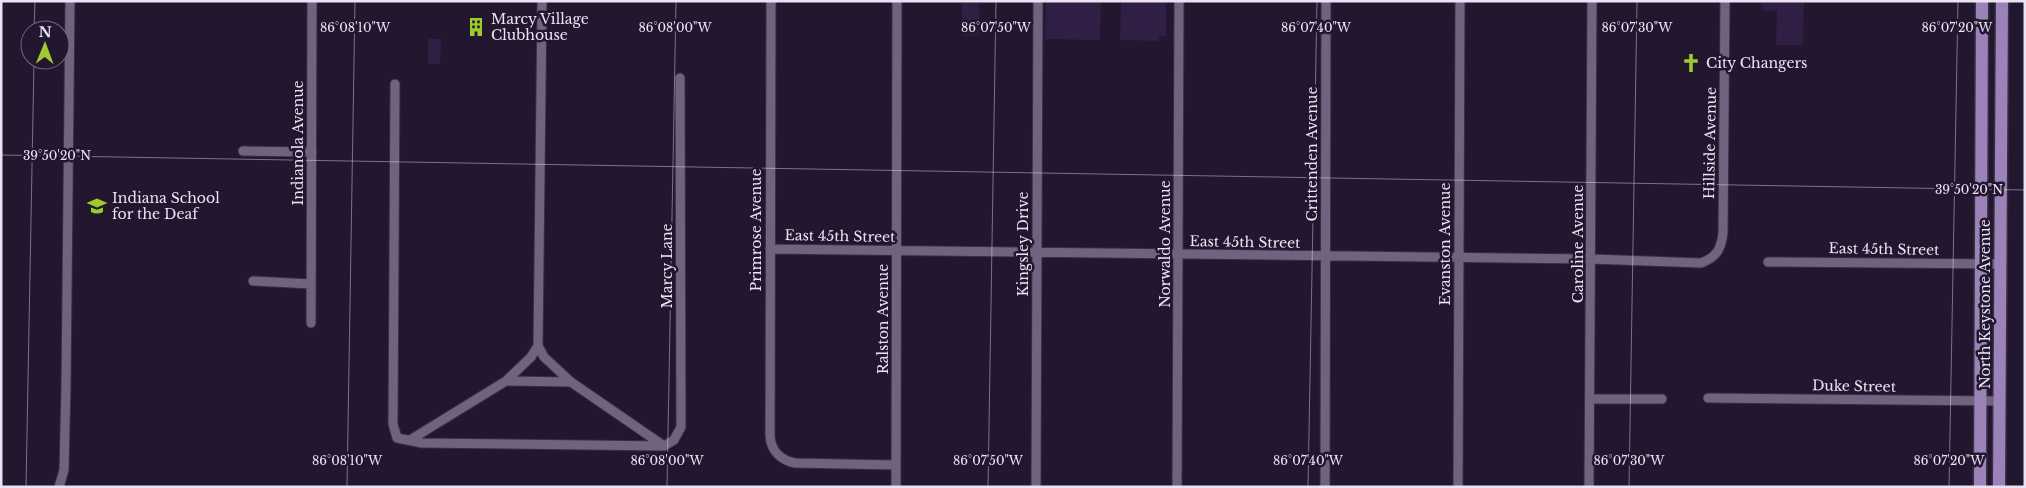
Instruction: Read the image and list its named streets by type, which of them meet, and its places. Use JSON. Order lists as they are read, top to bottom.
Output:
{
  "streets": {
    "main road": ["North Keystone Avenue"],
    "street": [
      "Indianola Avenue",
      "Hillside Avenue",
      "Crittenden Avenue",
      "Primrose Avenue",
      "East 45th Street",
      "Kingsley Drive",
      "Norwaldo Avenue",
      "Evanston Avenue",
      "Caroline Avenue",
      "Marcy Lane",
      "Ralston Avenue",
      "Duke Street"
    ]
  },
  "crossings": [
    ["Hillside Avenue", "East 45th Street"],
    ["Crittenden Avenue", "East 45th Street"],
    ["Primrose Avenue", "East 45th Street"],
    ["Primrose Avenue", "Ralston Avenue"],
    ["East 45th Street", "Kingsley Drive"],
    ["East 45th Street", "Norwaldo Avenue"],
    ["East 45th Street", "Evanston Avenue"],
    ["East 45th Street", "Caroline Avenue"],
    ["East 45th Street", "North Keystone Avenue"],
    ["East 45th Street", "Ralston Avenue"],
    ["North Keystone Avenue", "Duke Street"]
  ],
  "places": {
    "building": ["Marcy Village Clubhouse"],
    "church": ["City Changers"],
    "school or university": ["Indiana School for the Deaf"]
  },
  "north": "top",
  "coordinates": [
    "86°08'10\"W",
    "86°08'00\"W",
    "86°07'50\"W",
    "86°07'40\"W",
    "86°07'30\"W",
    "86°07'20\"W",
    "39°50'20\"N"
  ]
}
